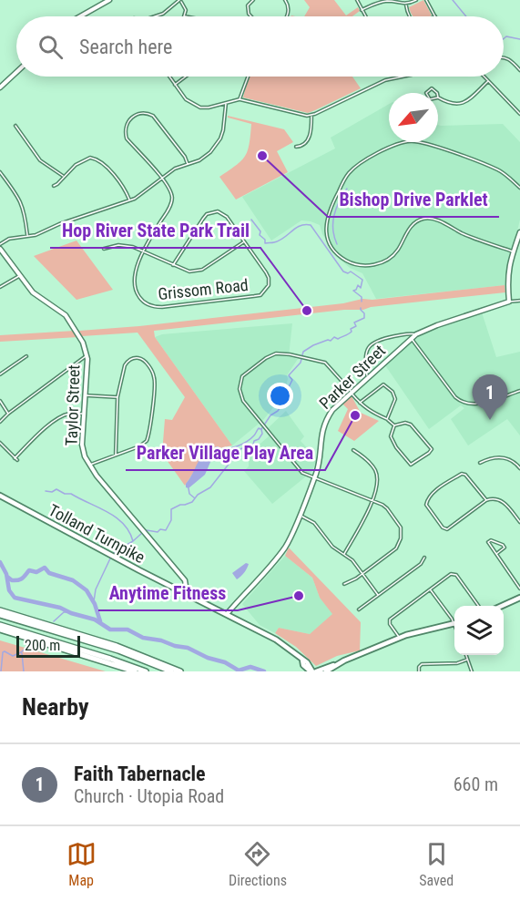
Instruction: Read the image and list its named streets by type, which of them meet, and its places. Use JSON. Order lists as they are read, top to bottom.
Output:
{
  "streets": {
    "main road": ["Tolland Turnpike"],
    "street": ["Grissom Road", "Parker Street", "Taylor Street"]
  },
  "crossings": [
    ["Parker Street", "Tolland Turnpike"],
    ["Taylor Street", "Tolland Turnpike"]
  ],
  "places": [
    "Bishop Drive Parklet",
    "Hop River State Park Trail",
    "Parker Village Play Area",
    "Anytime Fitness"
  ],
  "scale_bar": "200 m",
  "north": "bottom left",
  "page": {
    "search": "Search here",
    "pins": "1",
    "scale": "200 m",
    "heading": "Nearby",
    "list": [
      {
        "mark": "1",
        "name": "Faith Tabernacle",
        "note": "Church · Utopia Road",
        "value": "660 m"
      }
    ],
    "nav": ["Map", "Directions", "Saved"]
  }
}
